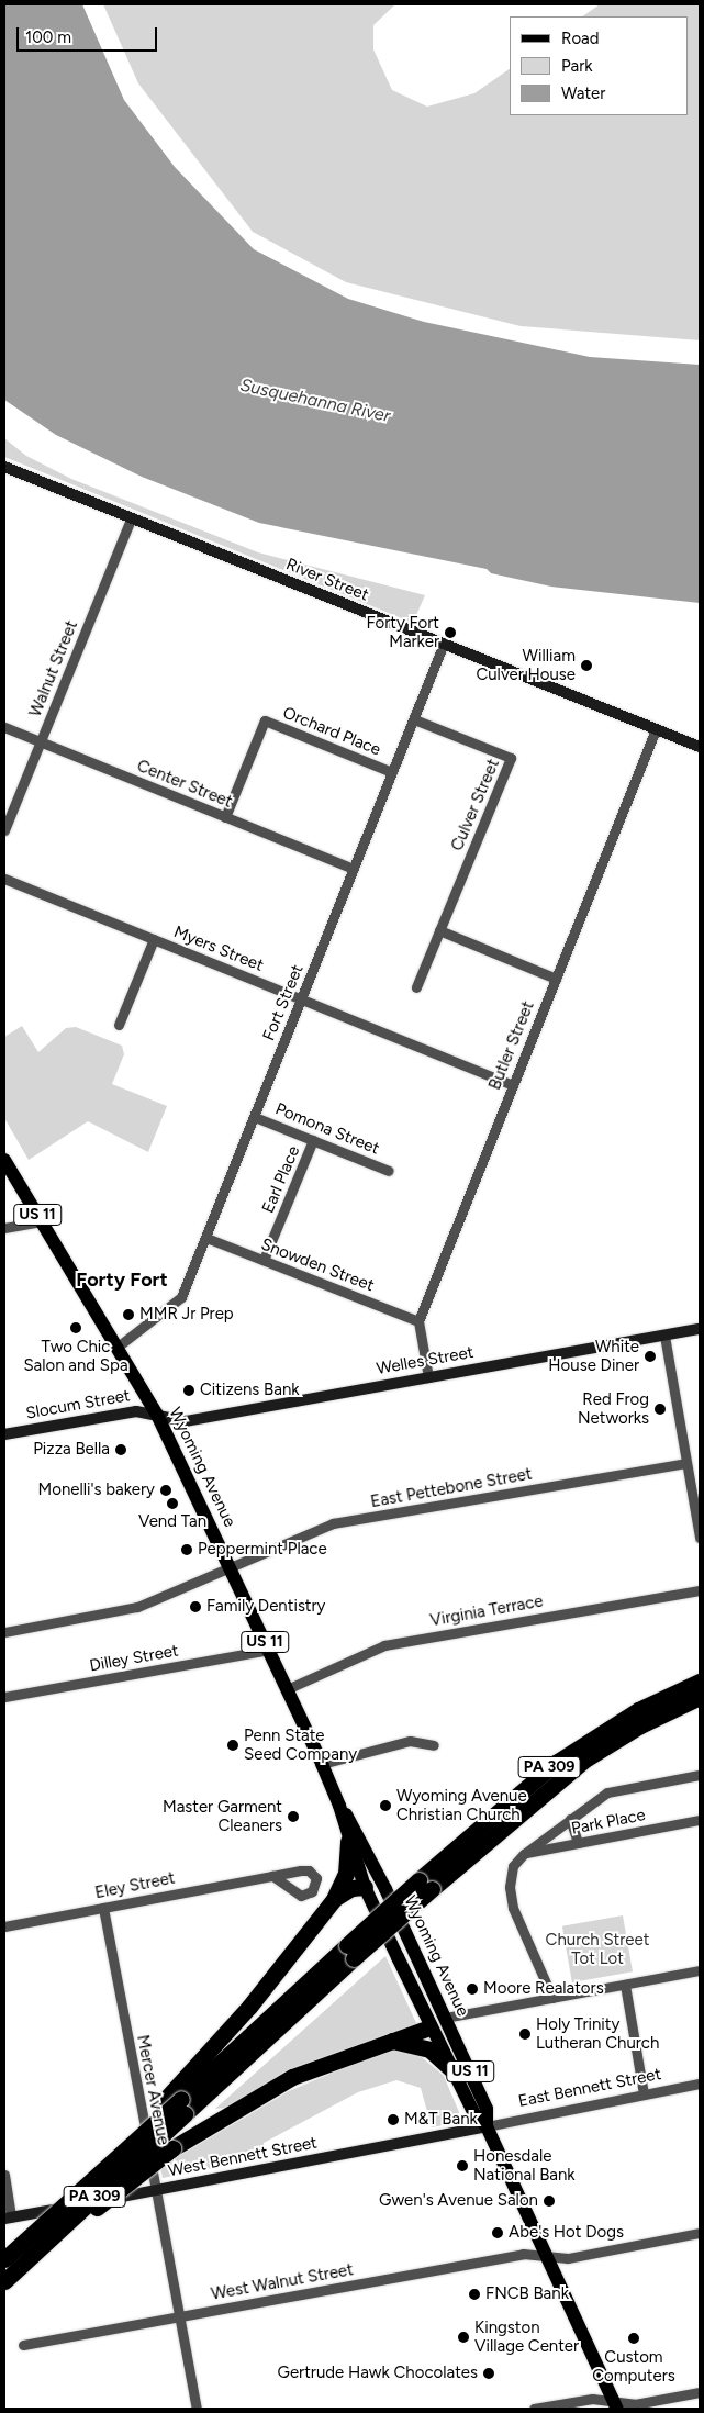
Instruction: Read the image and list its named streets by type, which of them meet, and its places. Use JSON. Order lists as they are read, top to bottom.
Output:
{
  "streets": {
    "highway": ["PA 309"],
    "main road": ["US 11", "Wyoming Avenue"],
    "street": [
      "River Street",
      "Walnut Street",
      "Orchard Place",
      "Center Street",
      "Culver Street",
      "Myers Street",
      "Fort Street",
      "Butler Street",
      "Pomona Street",
      "Earl Place",
      "Snowden Street",
      "Welles Street",
      "Slocum Street",
      "East Pettebone Street",
      "Virginia Terrace",
      "Dilley Street",
      "Park Place",
      "Eley Street",
      "East Bennett Street",
      "Mercer Avenue",
      "West Bennett Street",
      "West Walnut Street"
    ]
  },
  "crossings": [
    ["River Street", "Walnut Street"],
    ["River Street", "Fort Street"],
    ["River Street", "Butler Street"],
    ["Walnut Street", "Center Street"],
    ["Orchard Place", "Center Street"],
    ["Orchard Place", "Fort Street"],
    ["Center Street", "Fort Street"],
    ["Culver Street", "Fort Street"],
    ["Myers Street", "Fort Street"],
    ["Myers Street", "Butler Street"],
    ["Fort Street", "Pomona Street"],
    ["Fort Street", "Snowden Street"],
    ["Fort Street", "Wyoming Avenue"],
    ["Butler Street", "Snowden Street"],
    ["Pomona Street", "Earl Place"],
    ["Earl Place", "Snowden Street"],
    ["Welles Street", "Slocum Street"],
    ["Welles Street", "Wyoming Avenue"],
    ["Slocum Street", "Wyoming Avenue"],
    ["Wyoming Avenue", "East Pettebone Street"],
    ["Wyoming Avenue", "Virginia Terrace"],
    ["Wyoming Avenue", "Dilley Street"],
    ["Wyoming Avenue", "East Bennett Street"],
    ["Wyoming Avenue", "West Bennett Street"],
    ["Wyoming Avenue", "West Walnut Street"],
    ["Eley Street", "Mercer Avenue"],
    ["East Bennett Street", "West Bennett Street"],
    ["Mercer Avenue", "West Bennett Street"],
    ["Mercer Avenue", "West Walnut Street"]
  ],
  "districts": ["Forty Fort"],
  "water": ["Susquehanna River"],
  "parks": ["Church Street Tot Lot"],
  "places": [
    "Forty Fort Marker",
    "William Culver House",
    "MMR Jr Prep",
    "Two Chic Salon and Spa",
    "White House Diner",
    "Citizens Bank",
    "Red Frog Networks",
    "Pizza Bella",
    "Monelli's bakery",
    "Vend Tan",
    "Peppermint Place",
    "Family Dentistry",
    "Penn State Seed Company",
    "Wyoming Avenue Christian Church",
    "Master Garment Cleaners",
    "Moore Realators",
    "Holy Trinity Lutheran Church",
    "M&T Bank",
    "Honesdale National Bank",
    "Gwen's Avenue Salon",
    "Abe's Hot Dogs",
    "FNCB Bank",
    "Kingston Village Center",
    "Custom Computers",
    "Gertrude Hawk Chocolates"
  ],
  "legend": ["Road", "Park", "Water"],
  "scale_bar": "100 m"
}
